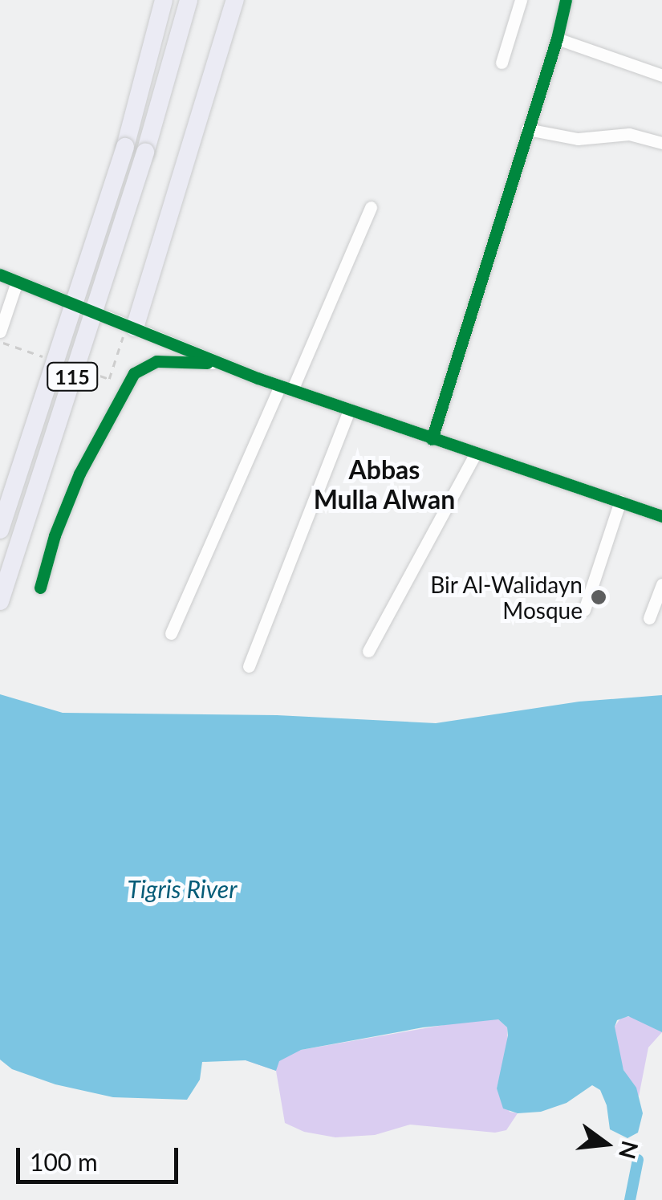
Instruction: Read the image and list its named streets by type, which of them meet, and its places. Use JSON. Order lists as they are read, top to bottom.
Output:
{
  "streets": {
    "highway": ["115"]
  },
  "districts": ["Abbas Mulla Alwan"],
  "water": ["Tigris River"],
  "places": ["Bir Al-Walidayn Mosque"],
  "scale_bar": "100 m",
  "north": "right"
}
